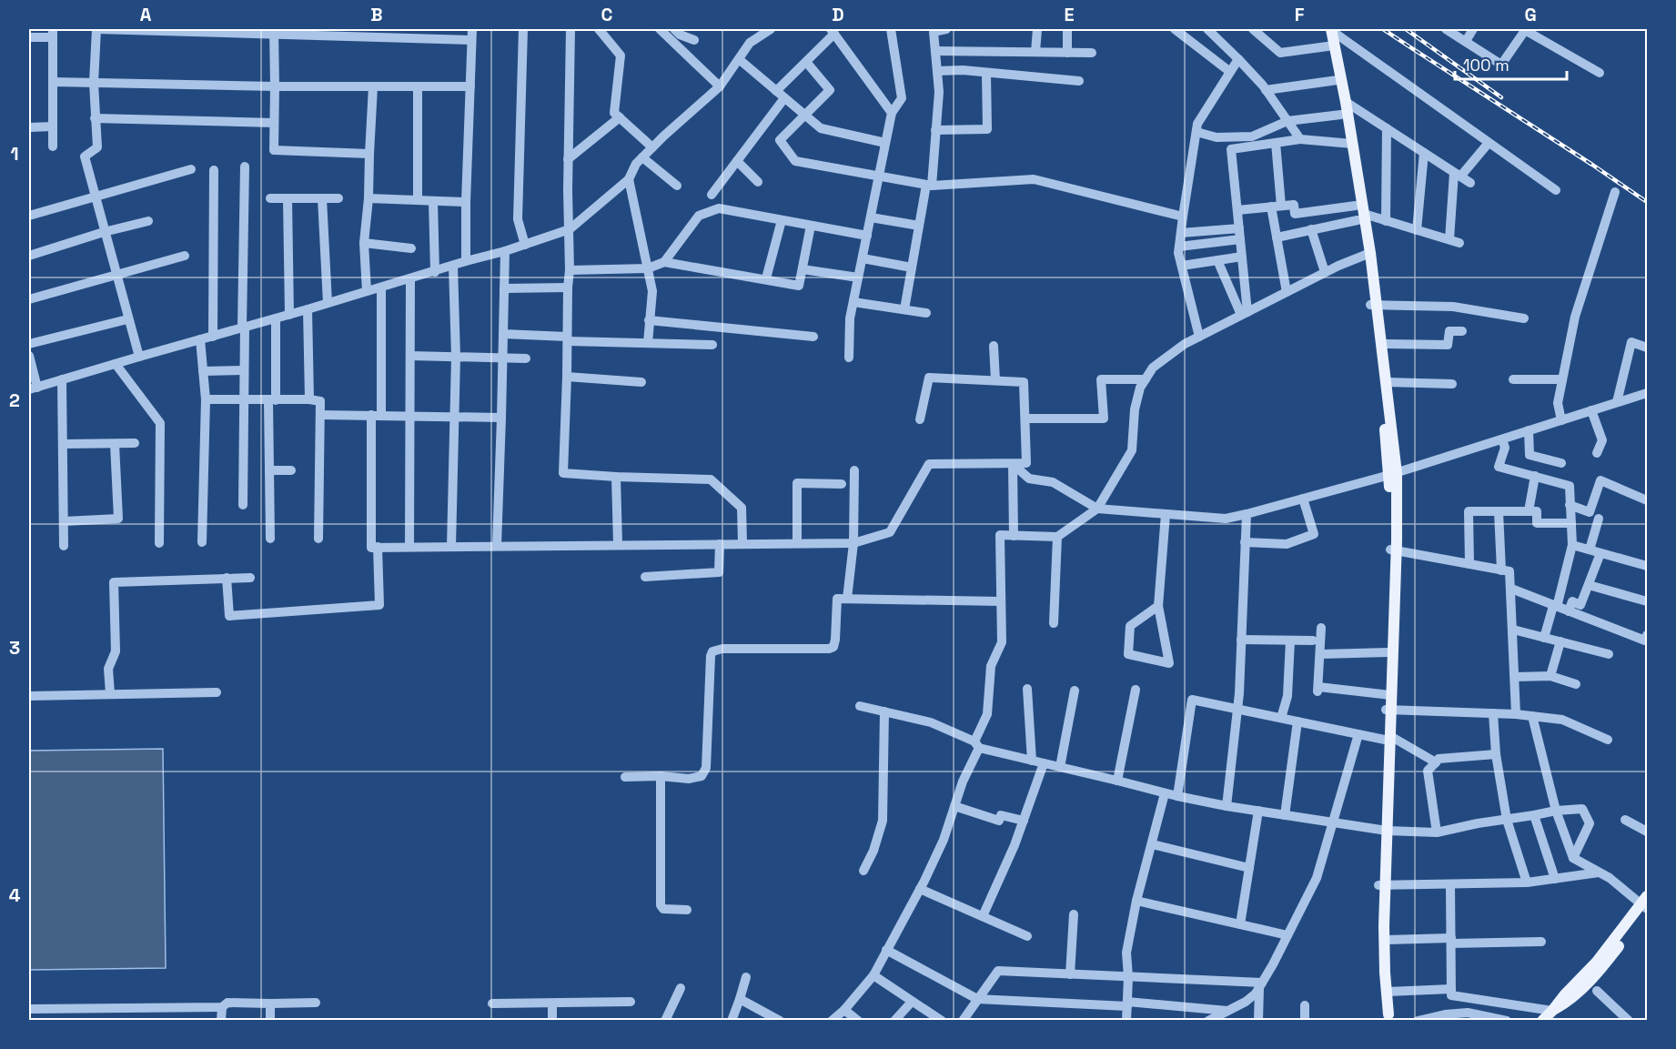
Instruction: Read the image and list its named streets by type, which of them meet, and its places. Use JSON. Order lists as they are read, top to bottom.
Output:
{
  "scale_bar": "100 m",
  "grid": {
    "columns": [
      "A",
      "B",
      "C",
      "D",
      "E",
      "F",
      "G"
    ],
    "rows": [
      "1",
      "2",
      "3",
      "4"
    ]
  }
}
